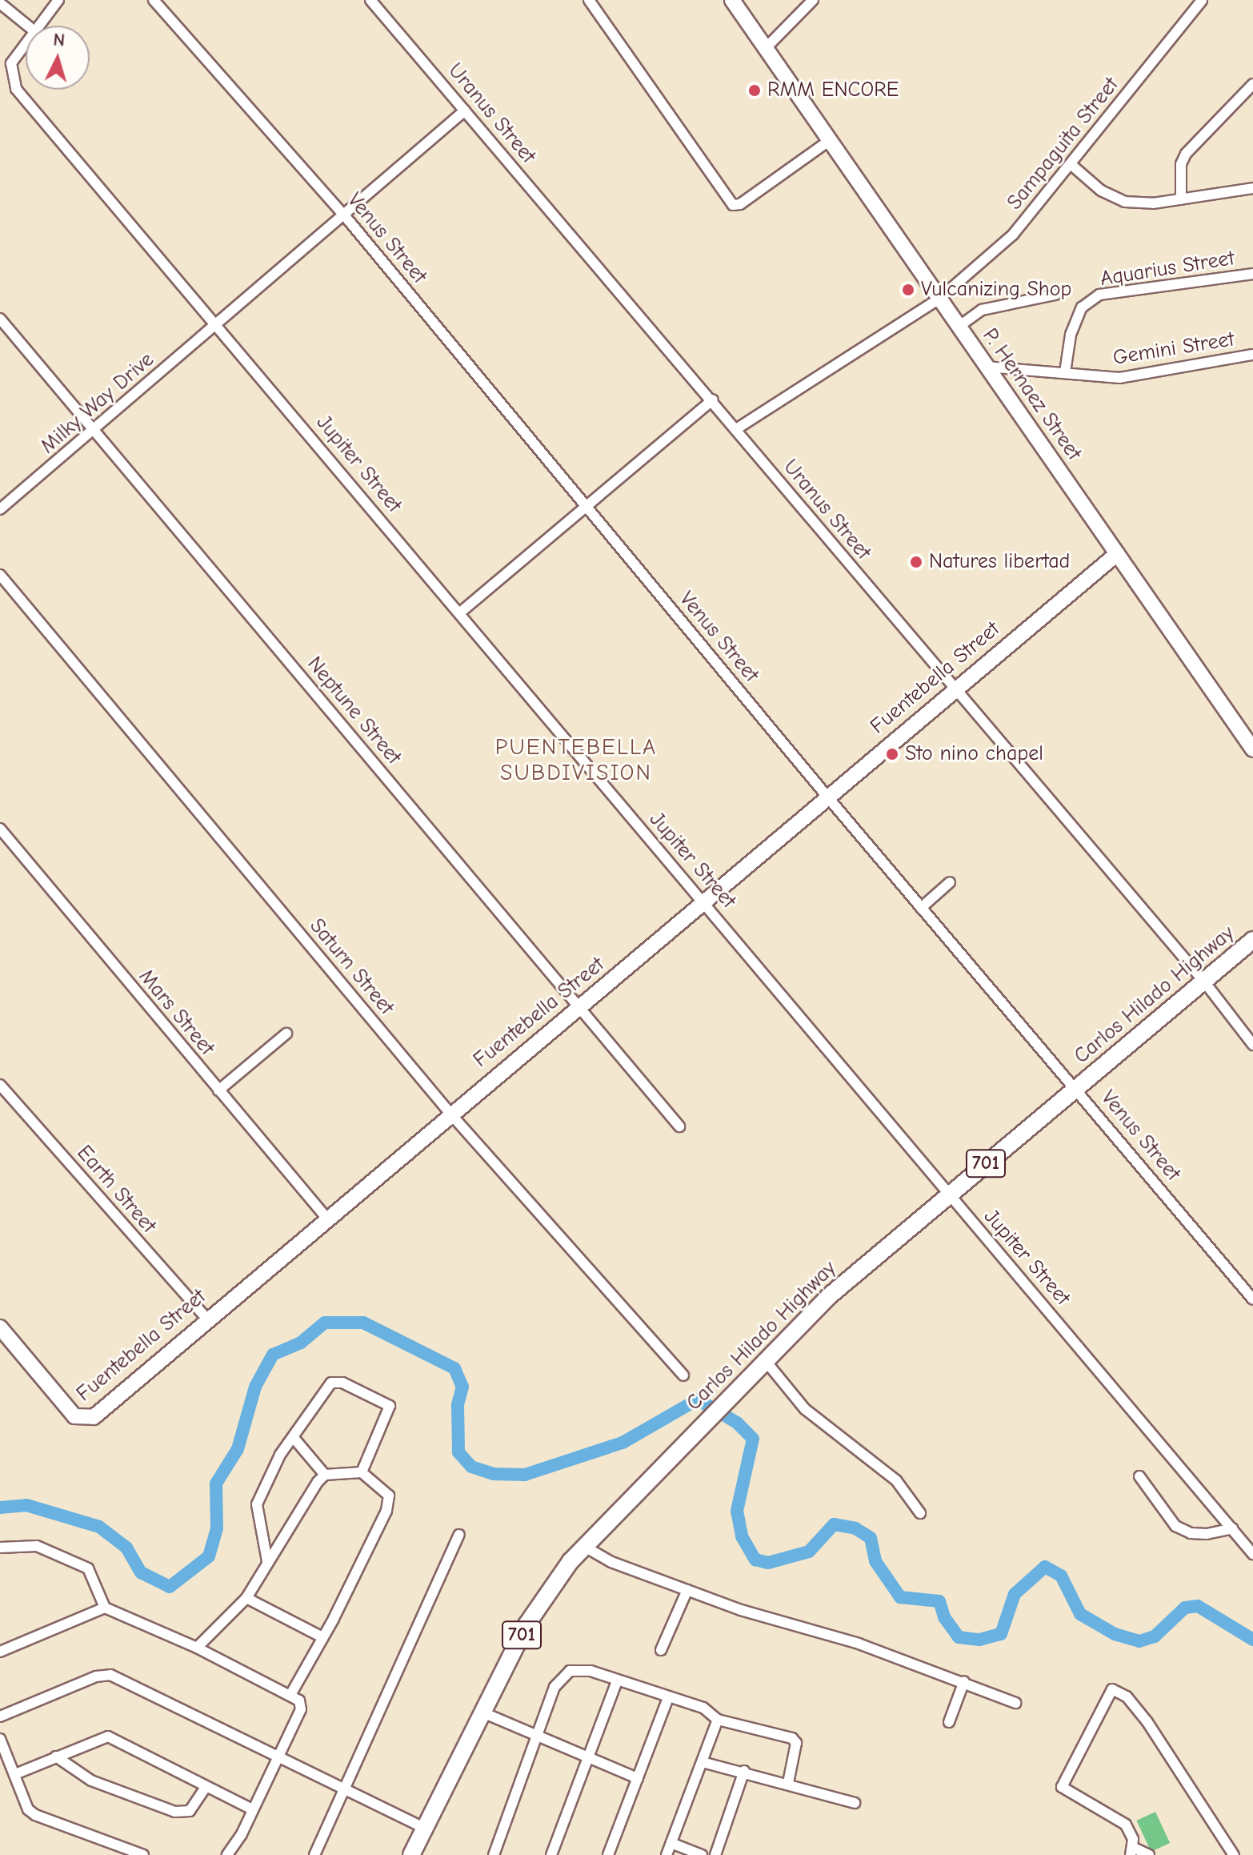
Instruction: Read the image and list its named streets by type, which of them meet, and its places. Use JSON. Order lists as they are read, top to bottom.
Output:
{
  "streets": {
    "main road": ["Carlos Hilado Highway", "701"],
    "street": [
      "Uranus Street",
      "Sampaguita Street",
      "Venus Street",
      "Aquarius Street",
      "Gemini Street",
      "P. Hernaez Street",
      "Milky Way Drive",
      "Jupiter Street",
      "Fuentebella Street",
      "Neptune Street",
      "Saturn Street",
      "Mars Street",
      "Earth Street"
    ]
  },
  "crossings": [
    ["Uranus Street", "Sampaguita Street"],
    ["Uranus Street", "Milky Way Drive"],
    ["Uranus Street", "Fuentebella Street"],
    ["Uranus Street", "Carlos Hilado Highway"],
    ["Sampaguita Street", "P. Hernaez Street"],
    ["Venus Street", "Milky Way Drive"],
    ["Venus Street", "Fuentebella Street"],
    ["Venus Street", "Carlos Hilado Highway"],
    ["Aquarius Street", "Gemini Street"],
    ["Gemini Street", "P. Hernaez Street"],
    ["P. Hernaez Street", "Fuentebella Street"],
    ["Milky Way Drive", "Jupiter Street"],
    ["Milky Way Drive", "Neptune Street"],
    ["Jupiter Street", "Fuentebella Street"],
    ["Jupiter Street", "Carlos Hilado Highway"],
    ["Fuentebella Street", "Neptune Street"],
    ["Fuentebella Street", "Saturn Street"],
    ["Fuentebella Street", "Mars Street"],
    ["Fuentebella Street", "Earth Street"]
  ],
  "districts": ["PUENTEBELLA SUBDIVISION"],
  "places": [
    "RMM ENCORE",
    "Vulcanizing Shop",
    "Natures libertad",
    "Sto nino chapel"
  ],
  "north": "top"
}
